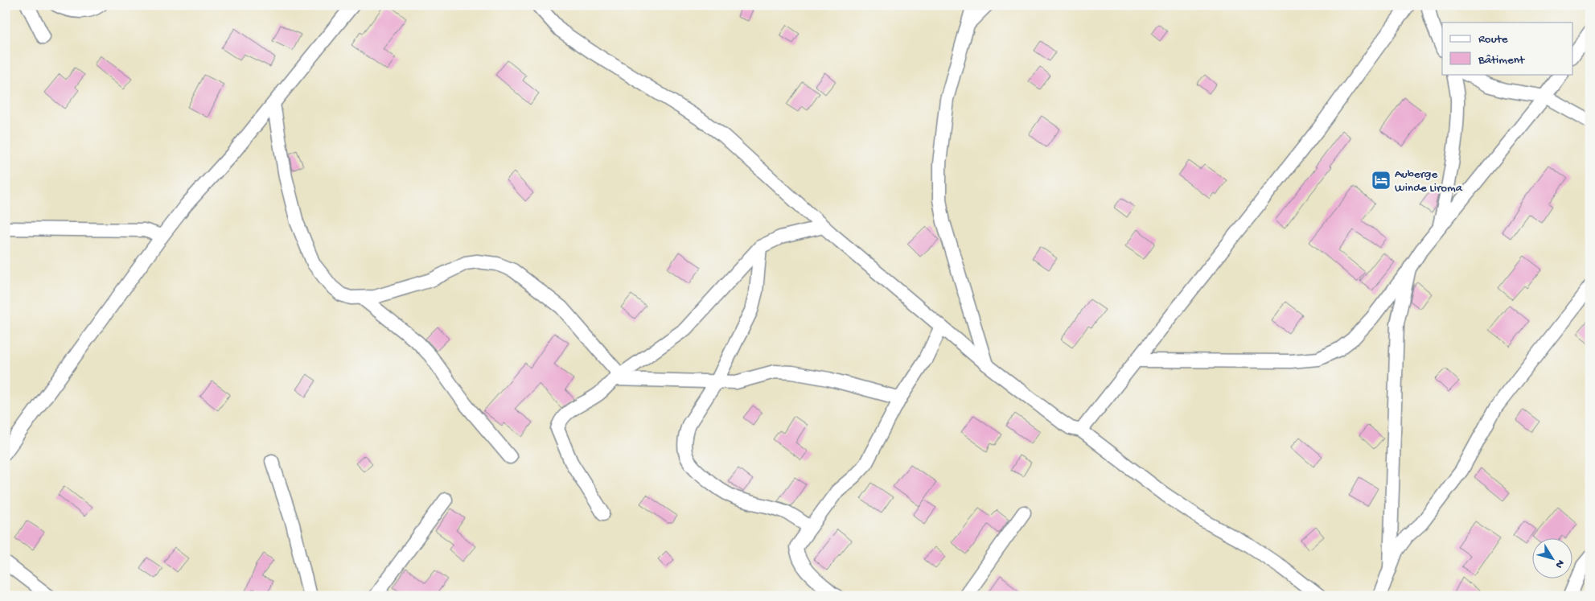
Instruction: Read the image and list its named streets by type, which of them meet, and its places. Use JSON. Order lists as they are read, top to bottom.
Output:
{
  "places": {
    "hotel": ["Auberge Winde Liroma"]
  },
  "legend": ["Route", "Bâtiment"],
  "north": "bottom right"
}
